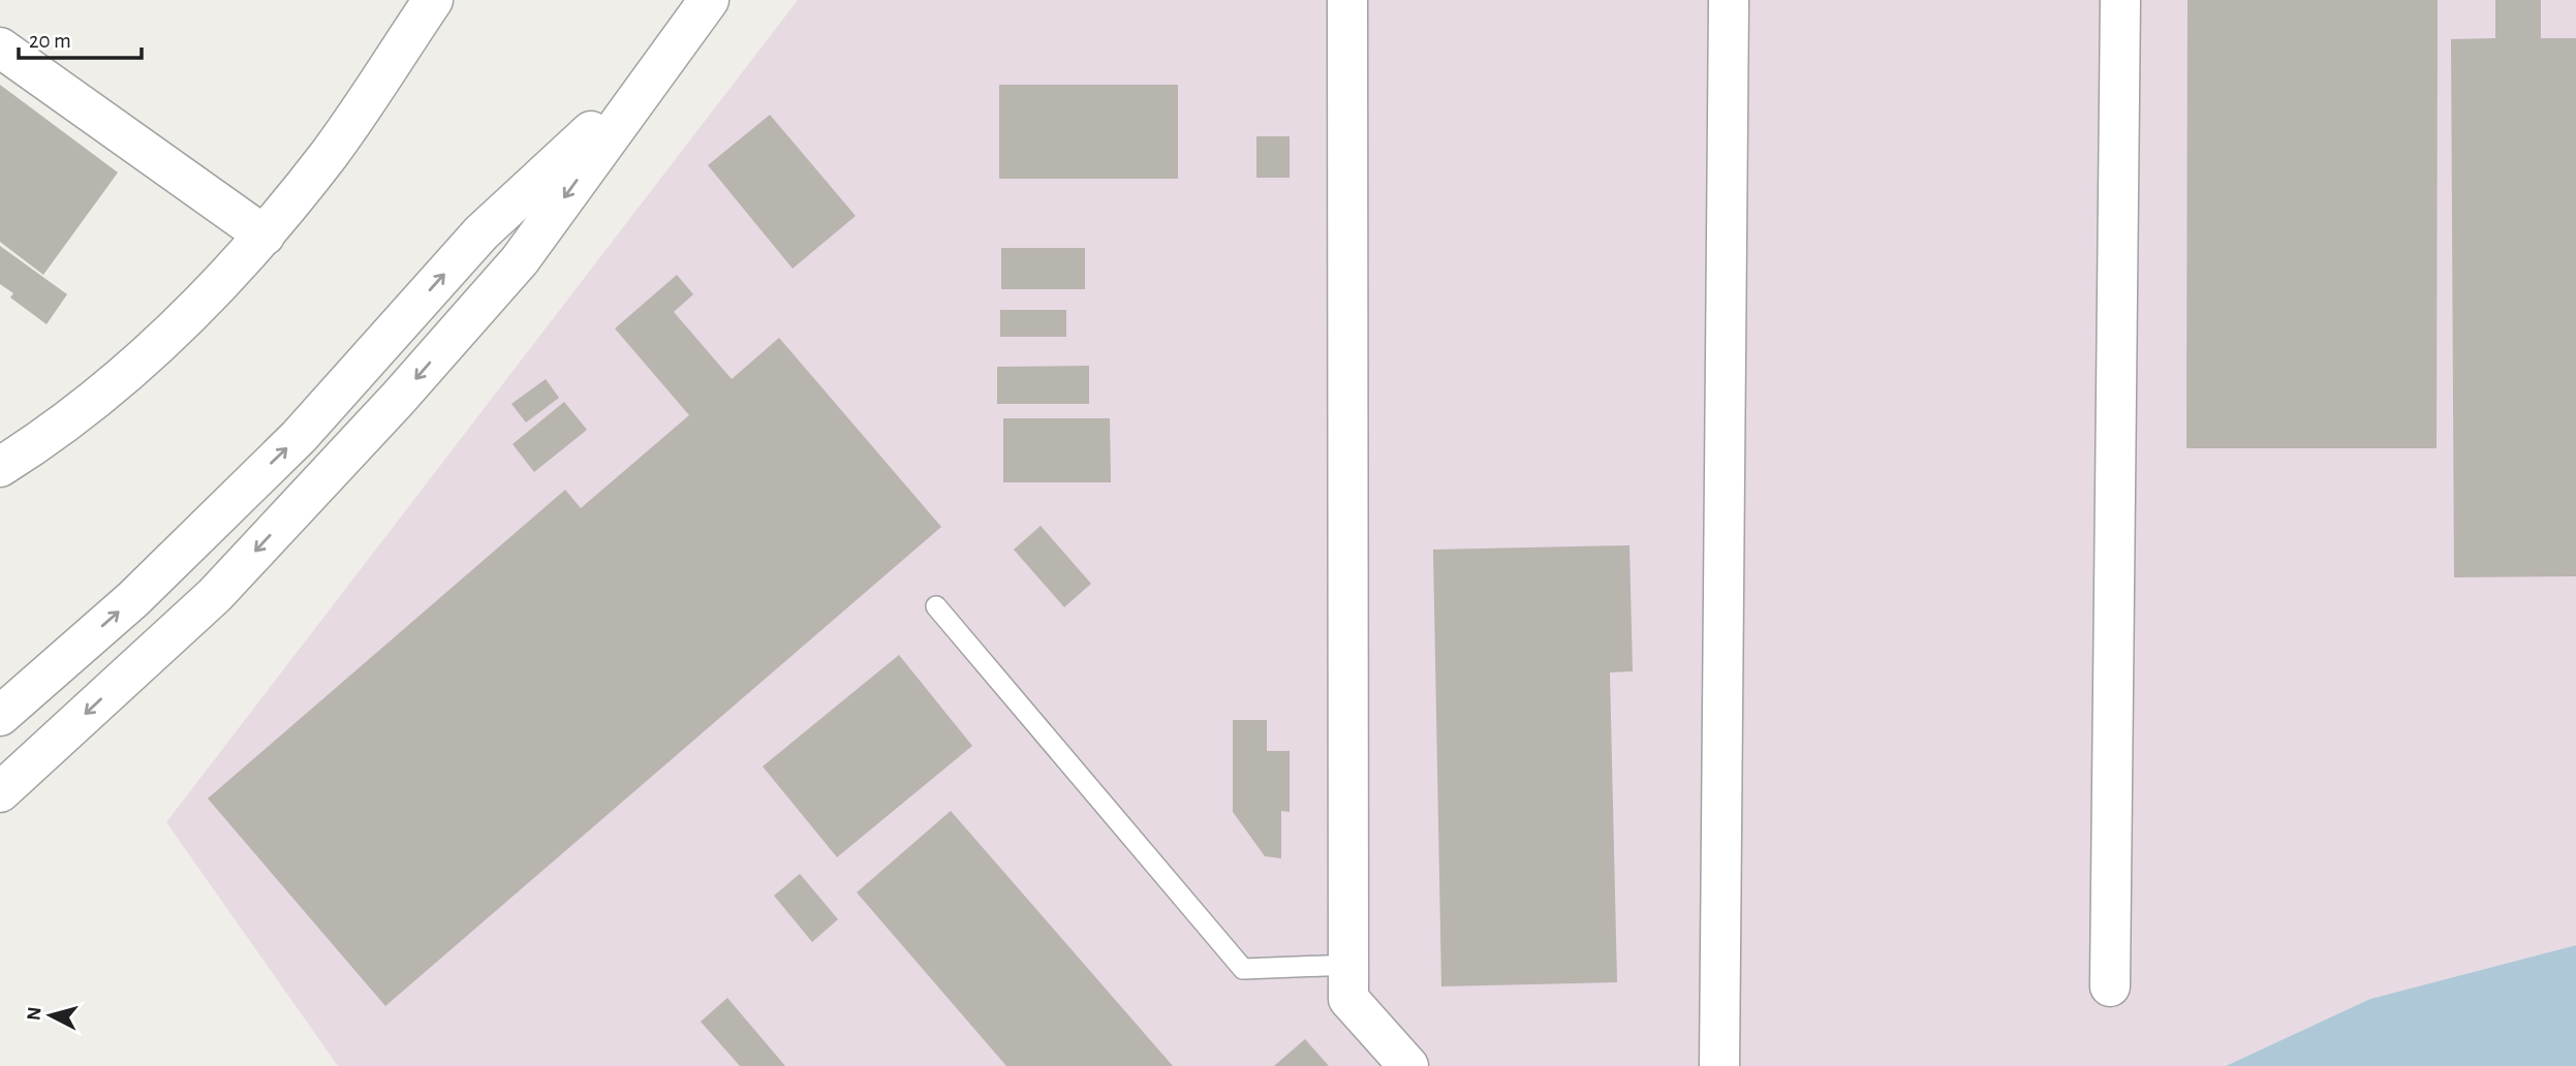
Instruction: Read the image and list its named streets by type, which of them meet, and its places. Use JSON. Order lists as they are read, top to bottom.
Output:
{
  "scale_bar": "20 m",
  "north": "left"
}
